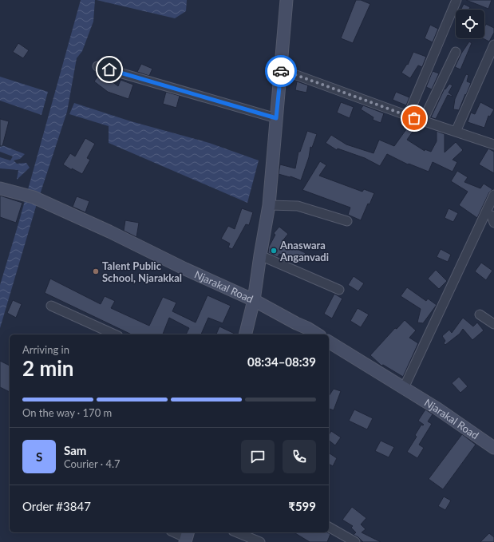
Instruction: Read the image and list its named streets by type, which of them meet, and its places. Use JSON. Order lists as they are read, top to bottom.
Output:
{
  "streets": {
    "main road": ["Njarakal Road"]
  },
  "places": ["Anaswara Anganvadi", "Talent Public School, Njarakkal"],
  "page": {
    "heading": ["2 min", "Arriving in", "08:34–08:39"],
    "panel": [
      "Sam",
      "Courier · 4.7",
      "Order #3847",
      "₹599"
    ],
    "bar": "On the way · 170 m",
    "round": "S"
  }
}
